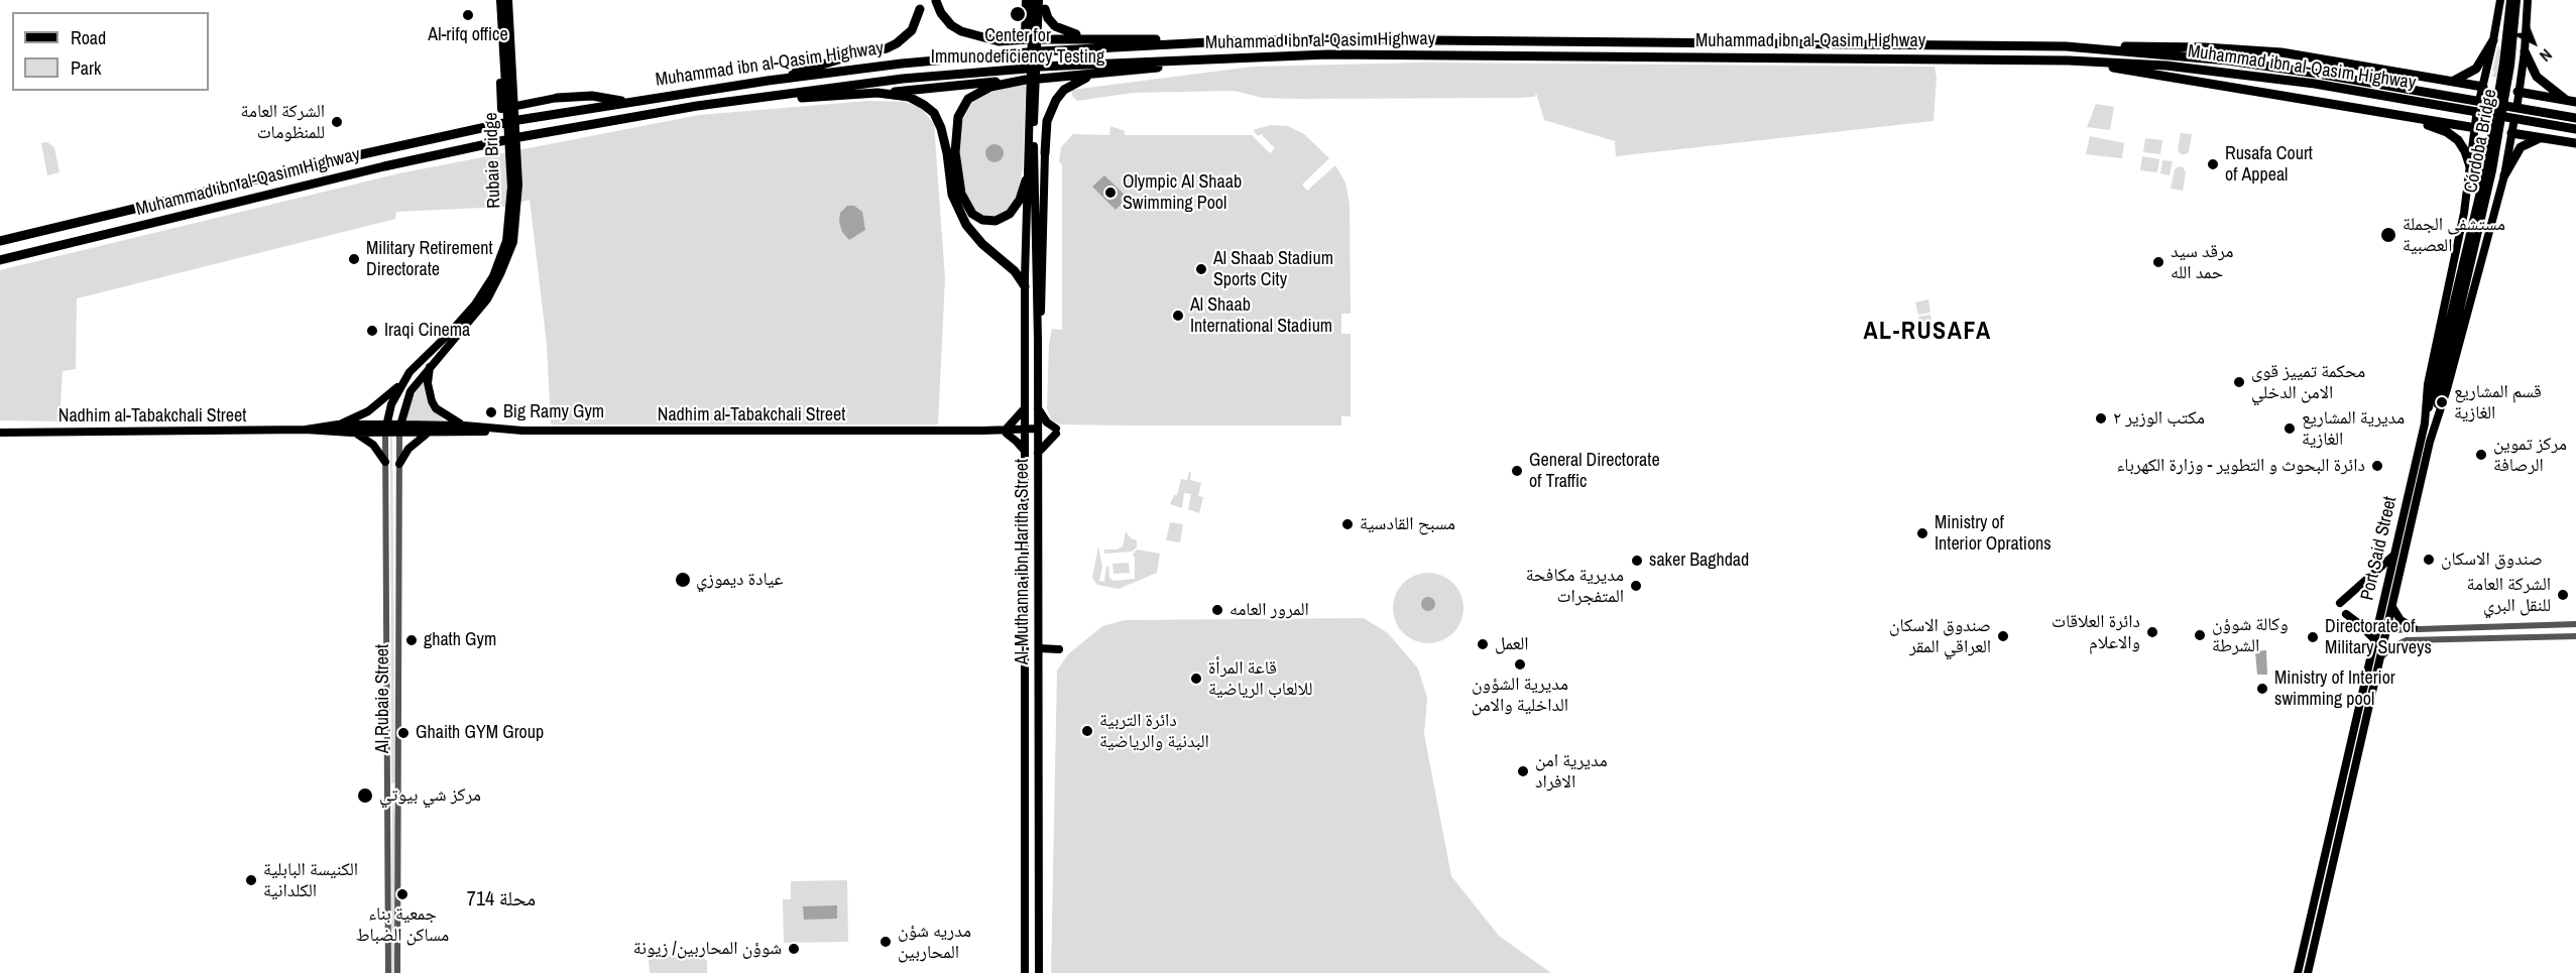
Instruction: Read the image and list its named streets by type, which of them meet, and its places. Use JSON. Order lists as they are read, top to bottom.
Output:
{
  "streets": {
    "highway": ["Muhammad ibn al-Qasim Highway"],
    "main road": [
      "Córdoba Bridge",
      "Rubaie Bridge",
      "Nadhim al-Tabakchali Street",
      "Port Said Street",
      "Al-Muthanna ibn Haritha Street"
    ],
    "street": ["Al Rubaie Street"]
  },
  "crossings": [
    ["Córdoba Bridge", "Port Said Street"],
    ["Rubaie Bridge", "Nadhim al-Tabakchali Street"],
    ["Rubaie Bridge", "Al Rubaie Street"],
    ["Nadhim al-Tabakchali Street", "Al-Muthanna ibn Haritha Street"],
    ["Nadhim al-Tabakchali Street", "Al Rubaie Street"]
  ],
  "districts": ["AL-RUSAFA", "محلة 714"],
  "places": [
    "Center for Immunodeficiency Testing",
    "Al-rifq office",
    "الشركة العامة للمنظومات",
    "Rusafa Court of Appeal",
    "Olympic Al Shaab Swimming Pool",
    "مستشفى الجملة العصبية",
    "Military Retirement Directorate",
    "مرقد سيد حمد الله",
    "Al Shaab Stadium Sports City",
    "Al Shaab International Stadium",
    "Iraqi Cinema",
    "محكمة تمييز قوى الامن الدخلي",
    "قسم المشاريع الغازية",
    "Big Ramy Gym",
    "مكتب الوزير ٢",
    "مديرية المشاريع الغازية",
    "مركز تموين الرصافة",
    "دائرة البحوث و التطوير - وزارة الكهرباء",
    "General Directorate of Traffic",
    "مسبح القادسية",
    "Ministry of Interior Oprations",
    "صندوق الاسكان",
    "saker Baghdad",
    "عيادة ديموزي",
    "مديرية مكافحة المتفجرات",
    "الشركة العامة للنقل البري",
    "المرور العامه",
    "دائرة العلاقات والاعلام",
    "وكالة شوؤن الشرطة",
    "صندوق الاسكان العراقي المقر",
    "Directorate of Military Surveys",
    "ghath Gym",
    "العمل",
    "مديرية الشؤون الداخلية والامن",
    "قاعة المرأة للالعاب الرياضية",
    "Ministry of Interior swimming pool",
    "دائرة التربية البدنية والرياضية",
    "Ghaith GYM Group",
    "مديرية امن الافراد",
    "مركز شي بيوتي",
    "الكنيسة البابلية الكلدانية",
    "جمعية بناء مساكن الضباط",
    "مدريه شؤن المحاربين",
    "شوؤن المحاربين/ زيونة"
  ],
  "legend": ["Road", "Park"],
  "north": "bottom right"
}
